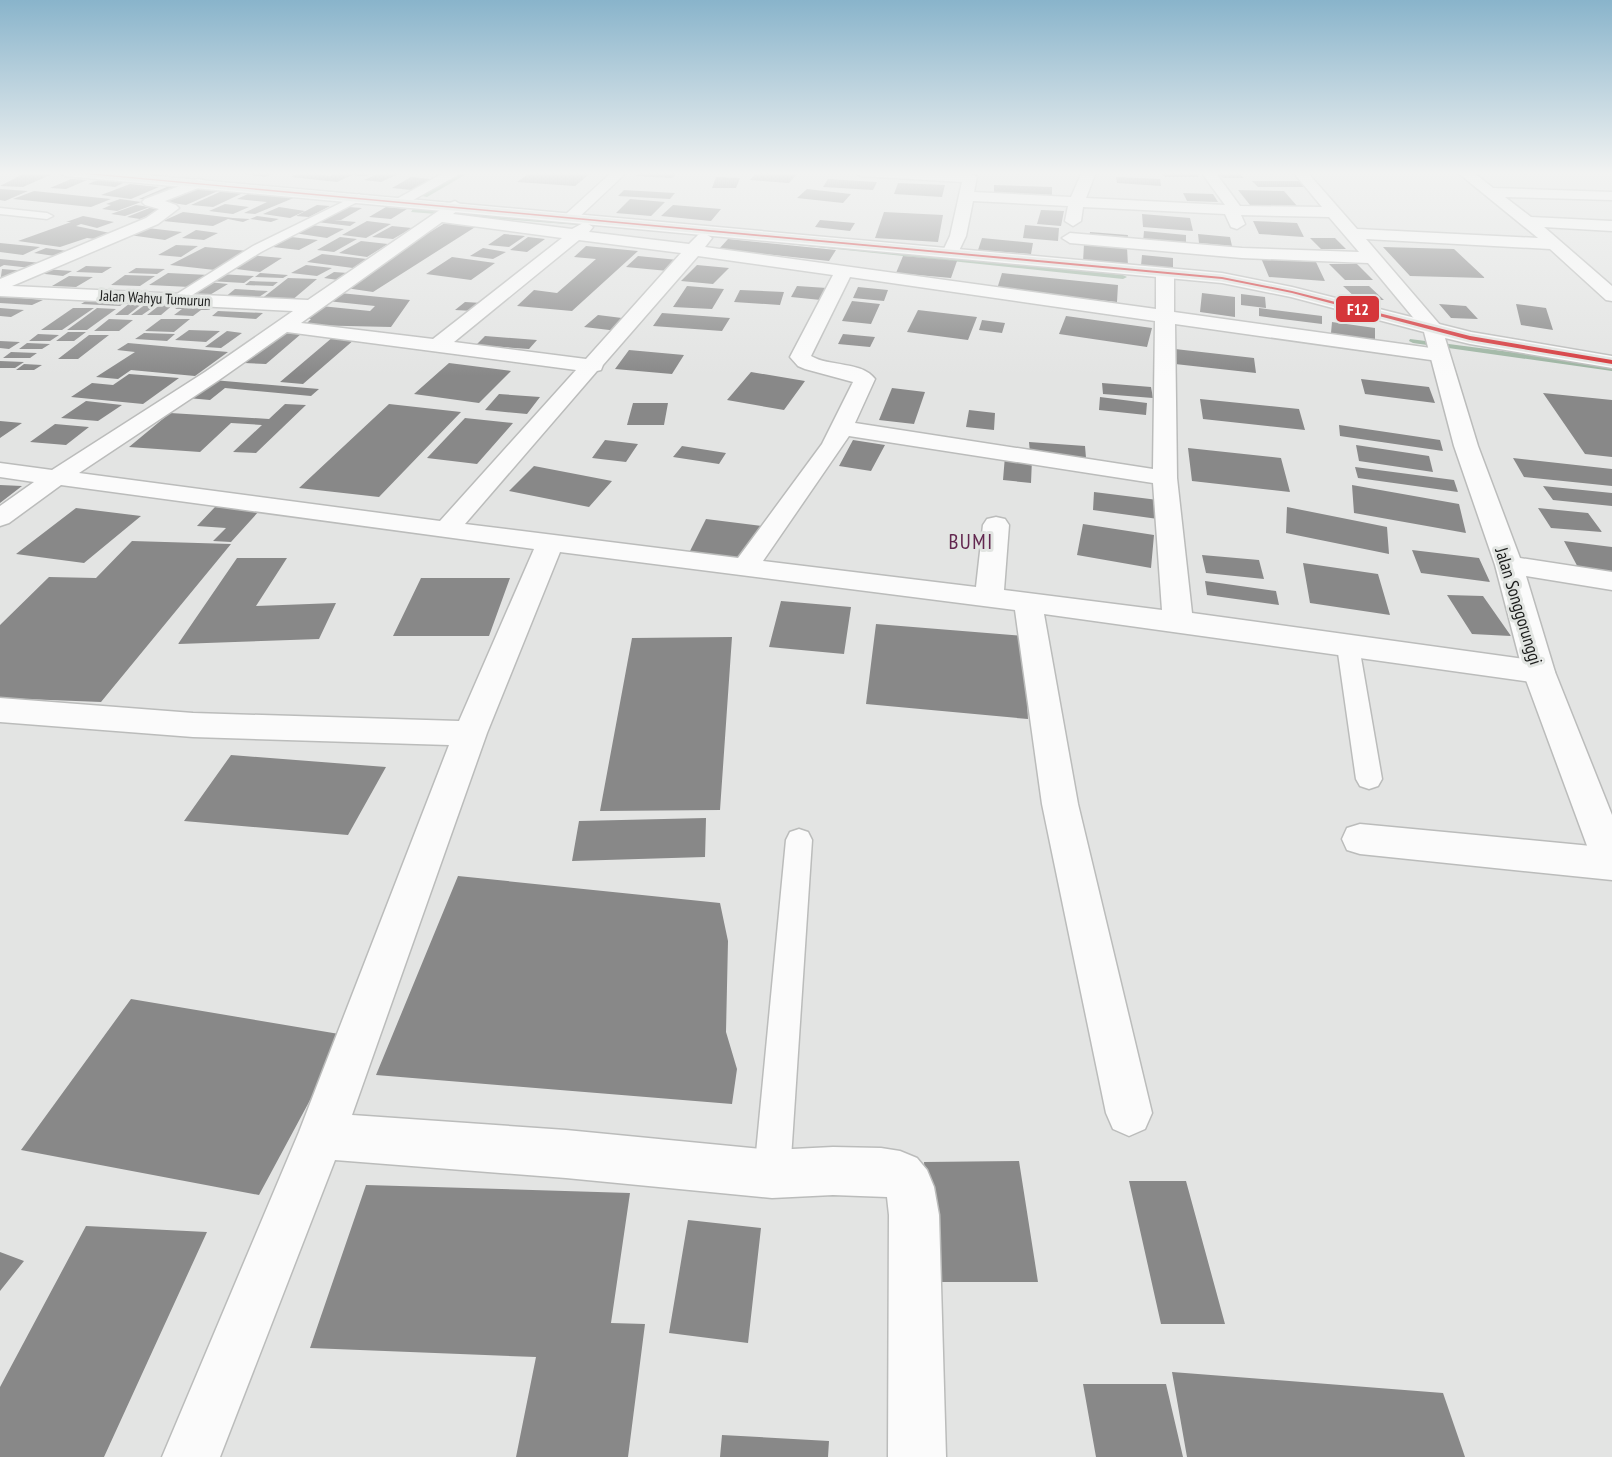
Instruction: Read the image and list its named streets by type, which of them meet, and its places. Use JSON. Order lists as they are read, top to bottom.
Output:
{
  "streets": {
    "street": ["Jalan Wahyu Tumurun", "Jalan Songgorunggi"]
  },
  "districts": ["BUMI"],
  "lines": ["transit line F12"]
}
